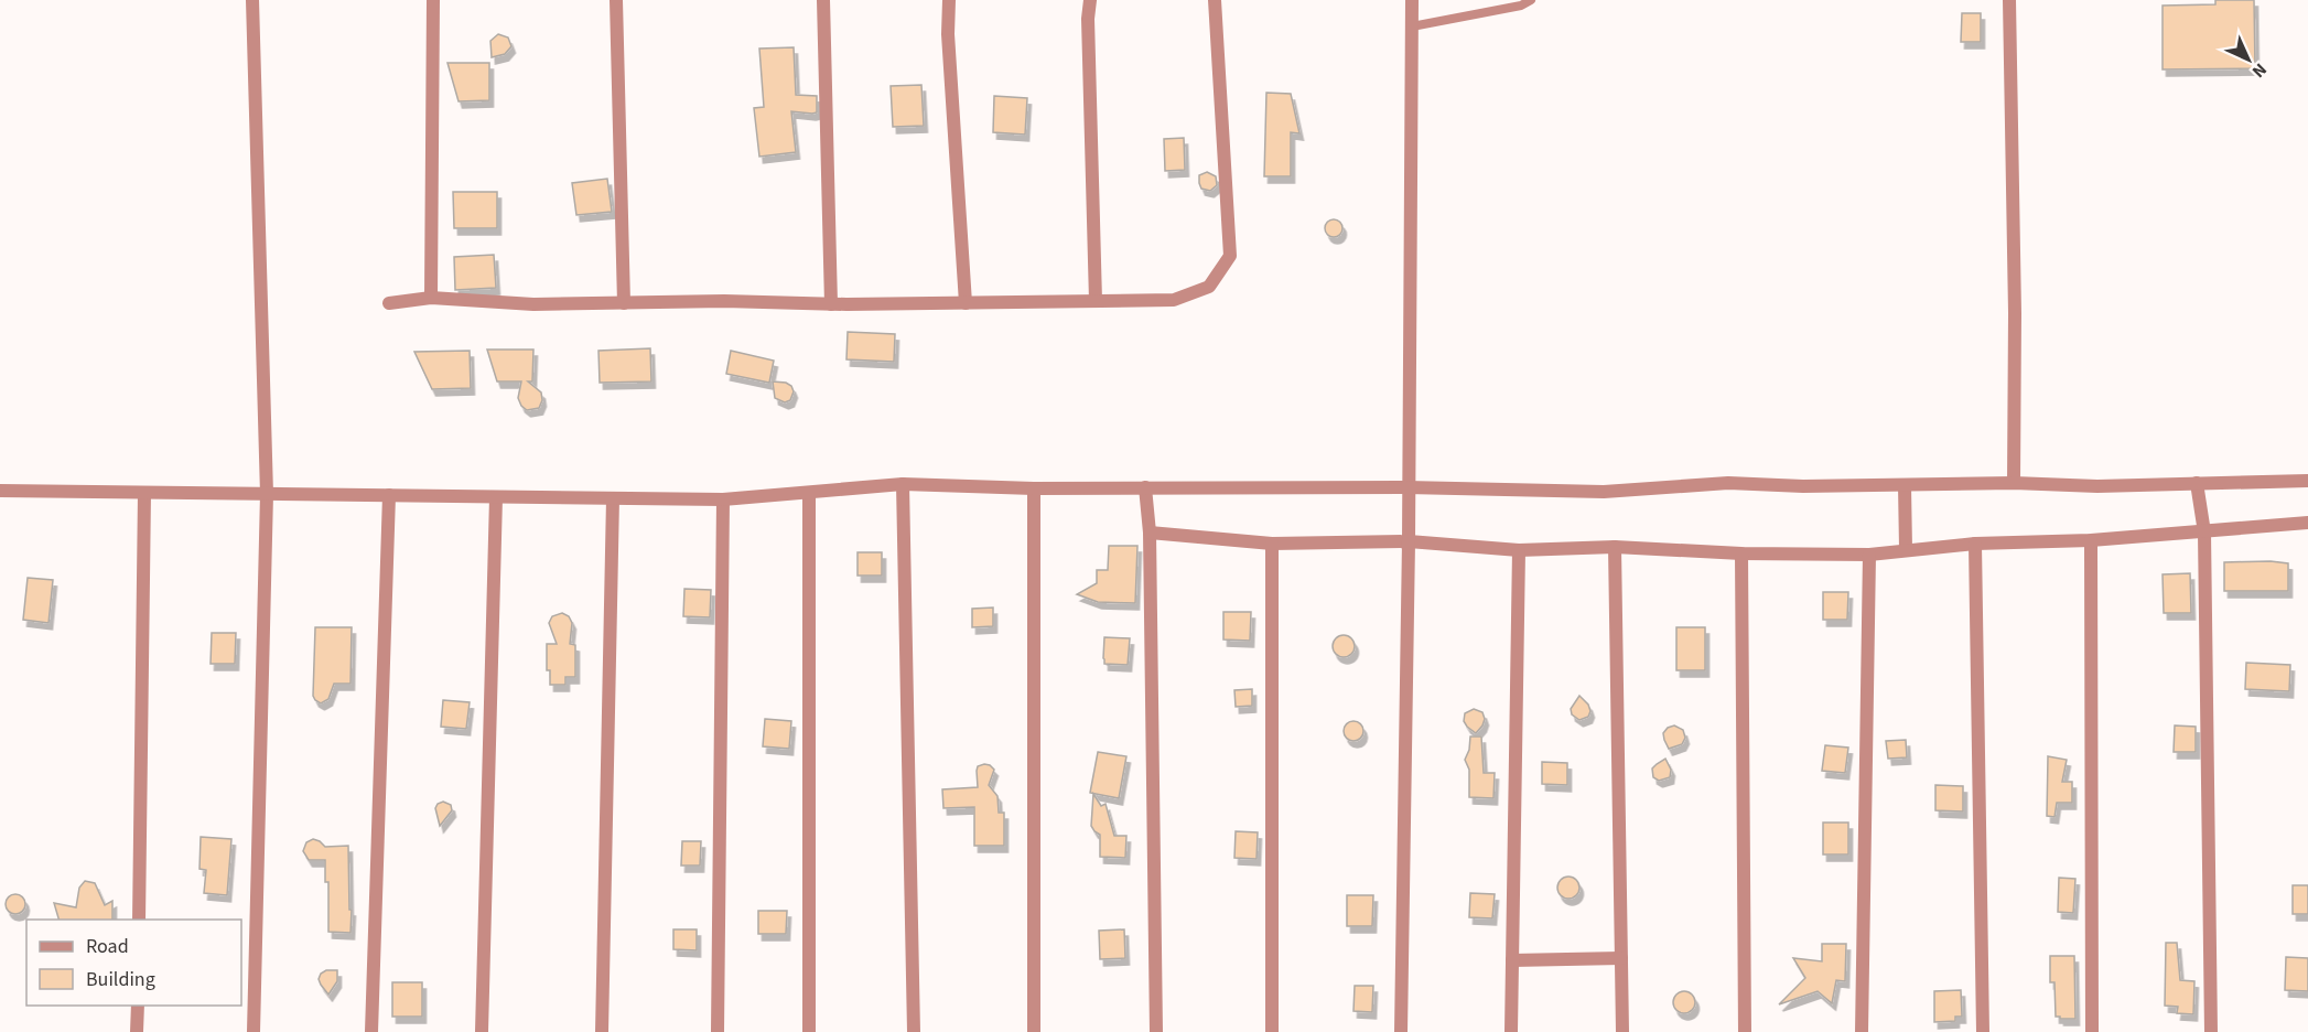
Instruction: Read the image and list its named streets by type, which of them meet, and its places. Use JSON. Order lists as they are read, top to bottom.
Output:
{
  "legend": ["Road", "Building"],
  "north": "bottom right"
}
